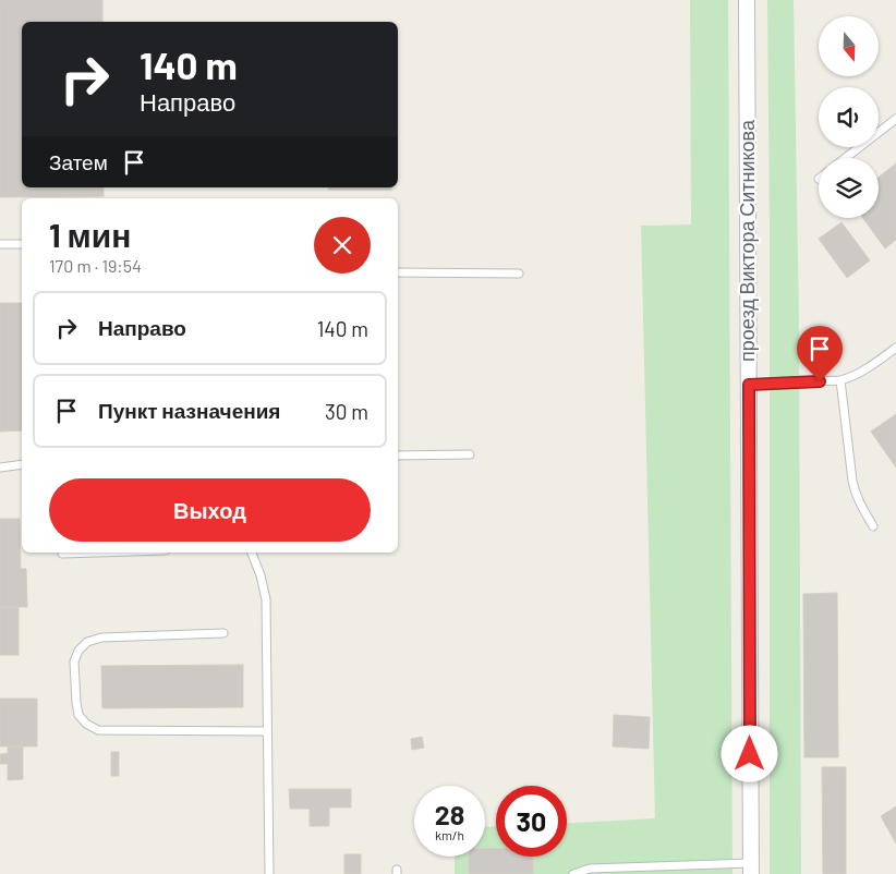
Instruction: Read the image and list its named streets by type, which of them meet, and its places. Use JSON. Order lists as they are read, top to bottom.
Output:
{
  "streets": {
    "street": ["проезд Виктора Ситникова"]
  },
  "north": "bottom",
  "page": {
    "turn": ["140 m", "Направо"],
    "then": "Затем",
    "heading": ["1 мин", "170 m · 19:54"],
    "list": [
      {
        "name": "Направо",
        "value": "140 m"
      },
      {
        "name": "Пункт назначения",
        "value": "30 m"
      }
    ],
    "buttons": "Выход",
    "speed": "28 km/h",
    "limit": "30"
  }
}
